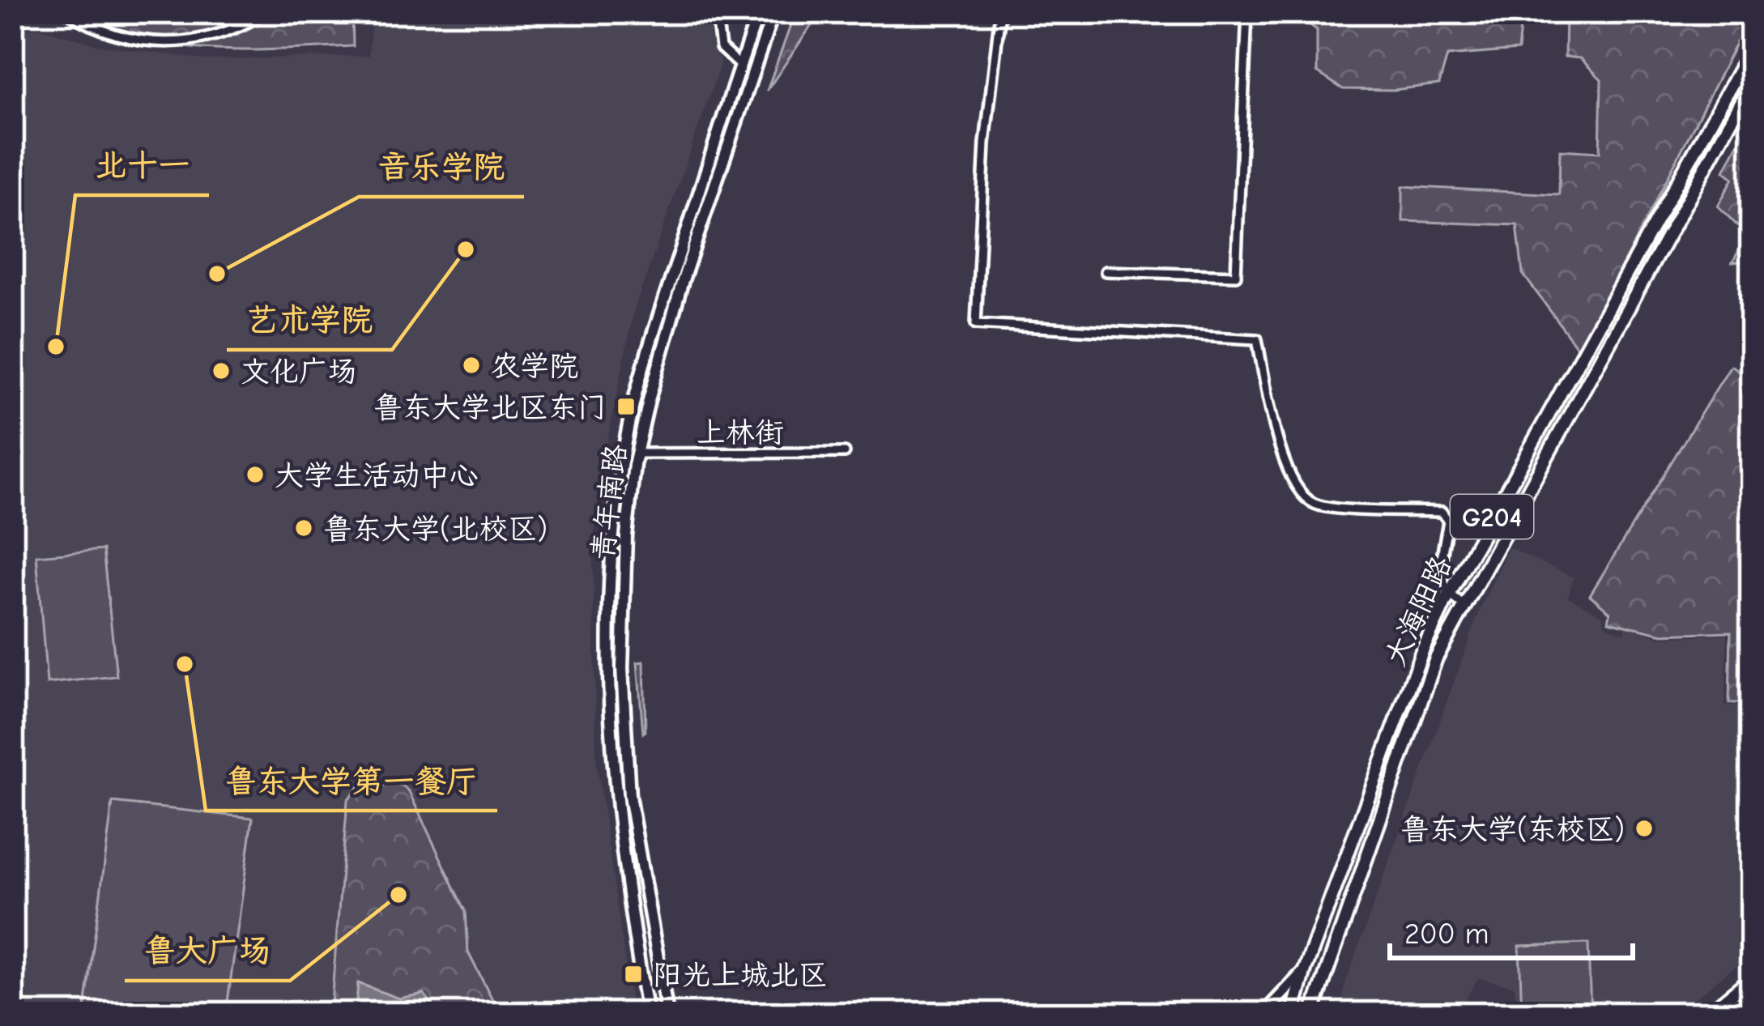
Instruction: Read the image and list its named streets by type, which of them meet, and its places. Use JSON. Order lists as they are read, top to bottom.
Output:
{
  "streets": {
    "main road": ["青年南路", "G204", "大海阳路"],
    "street": ["上林街"]
  },
  "crossings": [
    ["上林街", "青年南路"]
  ],
  "places": {
    "other": [
      "艺术学院",
      "音乐学院",
      "北十一",
      "农学院",
      "文化广场",
      "大学生活动中心",
      "鲁东大学(北校区)",
      "鲁东大学第一餐厅",
      "鲁东大学(东校区)",
      "鲁大广场"
    ],
    "transit": ["鲁东大学北区东门", "阳光上城北区"]
  },
  "scale_bar": "200 m"
}
